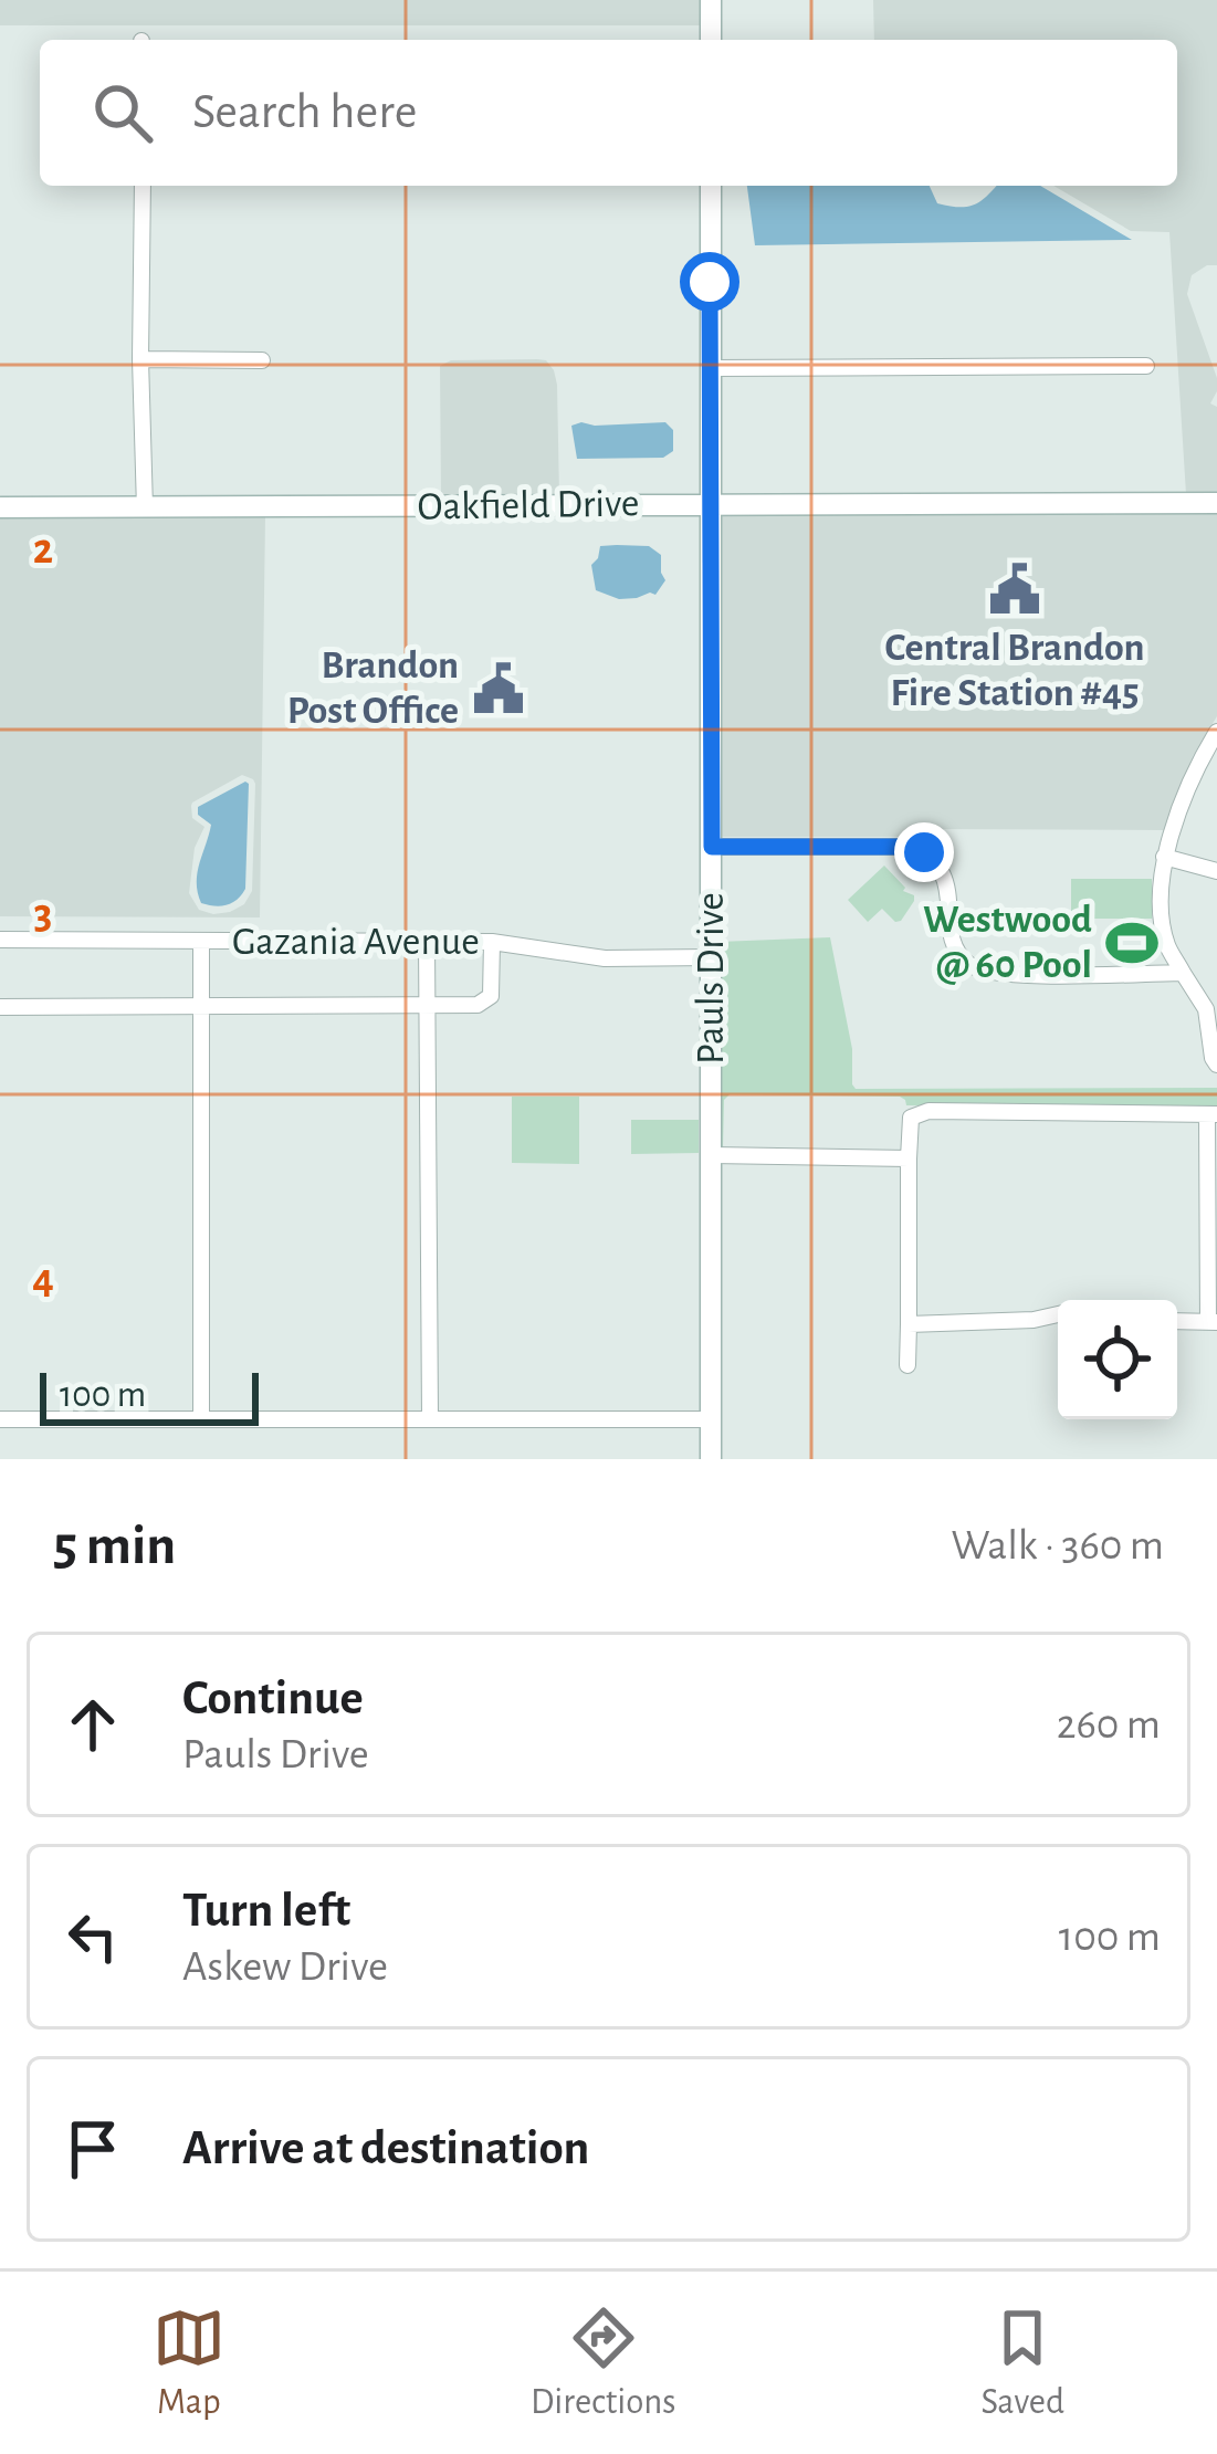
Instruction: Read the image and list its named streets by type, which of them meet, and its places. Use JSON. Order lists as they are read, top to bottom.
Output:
{
  "streets": {
    "street": ["Oakfield Drive", "Gazania Avenue", "Pauls Drive"]
  },
  "crossings": [
    ["Oakfield Drive", "Pauls Drive"],
    ["Gazania Avenue", "Pauls Drive"]
  ],
  "places": {
    "public building": ["Central Brandon Fire Station #45", "Brandon Post Office"],
    "sports": ["Westwood @ 60 Pool"]
  },
  "scale_bar": "100 m",
  "page": {
    "search": "Search here",
    "scale": "100 m",
    "heading": ["5 min", "Walk · 360 m"],
    "list": [
      ["Continue", "Pauls Drive", "260 m"],
      ["Turn left", "Askew Drive", "100 m"],
      "Arrive at destination"
    ],
    "nav": ["Map", "Directions", "Saved"]
  },
  "grid": {
    "rows": ["2", "3", "4"]
  }
}
